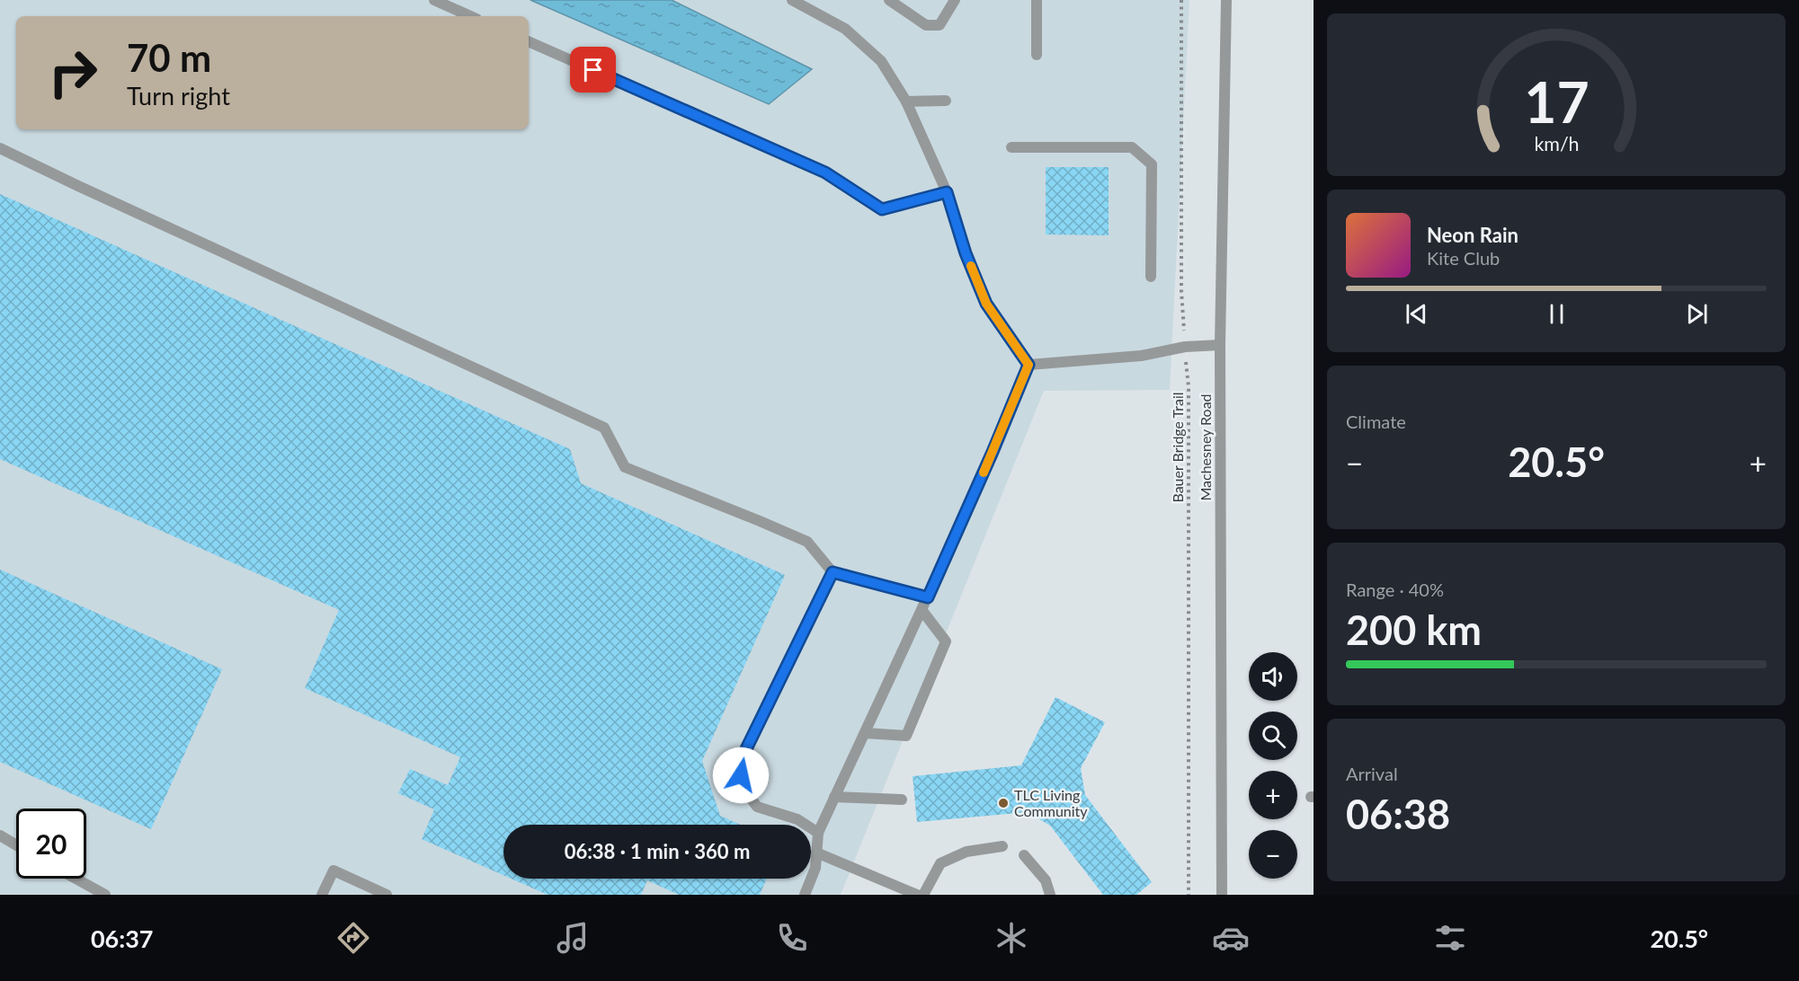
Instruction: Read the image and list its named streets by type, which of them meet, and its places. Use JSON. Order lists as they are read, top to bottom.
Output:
{
  "streets": {
    "street": ["Machesney Road"],
    "path": ["Bauer Bridge Trail"]
  },
  "places": ["TLC Living Community"],
  "page": {
    "turn": ["70 m", "Turn right"],
    "song": ["Neon Rain", "Kite Club"],
    "tile": [
      "Climate",
      ["Range · 40%", "200 km"],
      ["Arrival", "06:38"]
    ],
    "heat": ["−", "20.5°", "+"],
    "map_buttons": ["+", "−"],
    "limit": "20",
    "trip": "06:38 · 1 min · 360 m",
    "tabs": ["06:37", "20.5°"],
    "gauge": ["17", "km/h"]
  }
}
